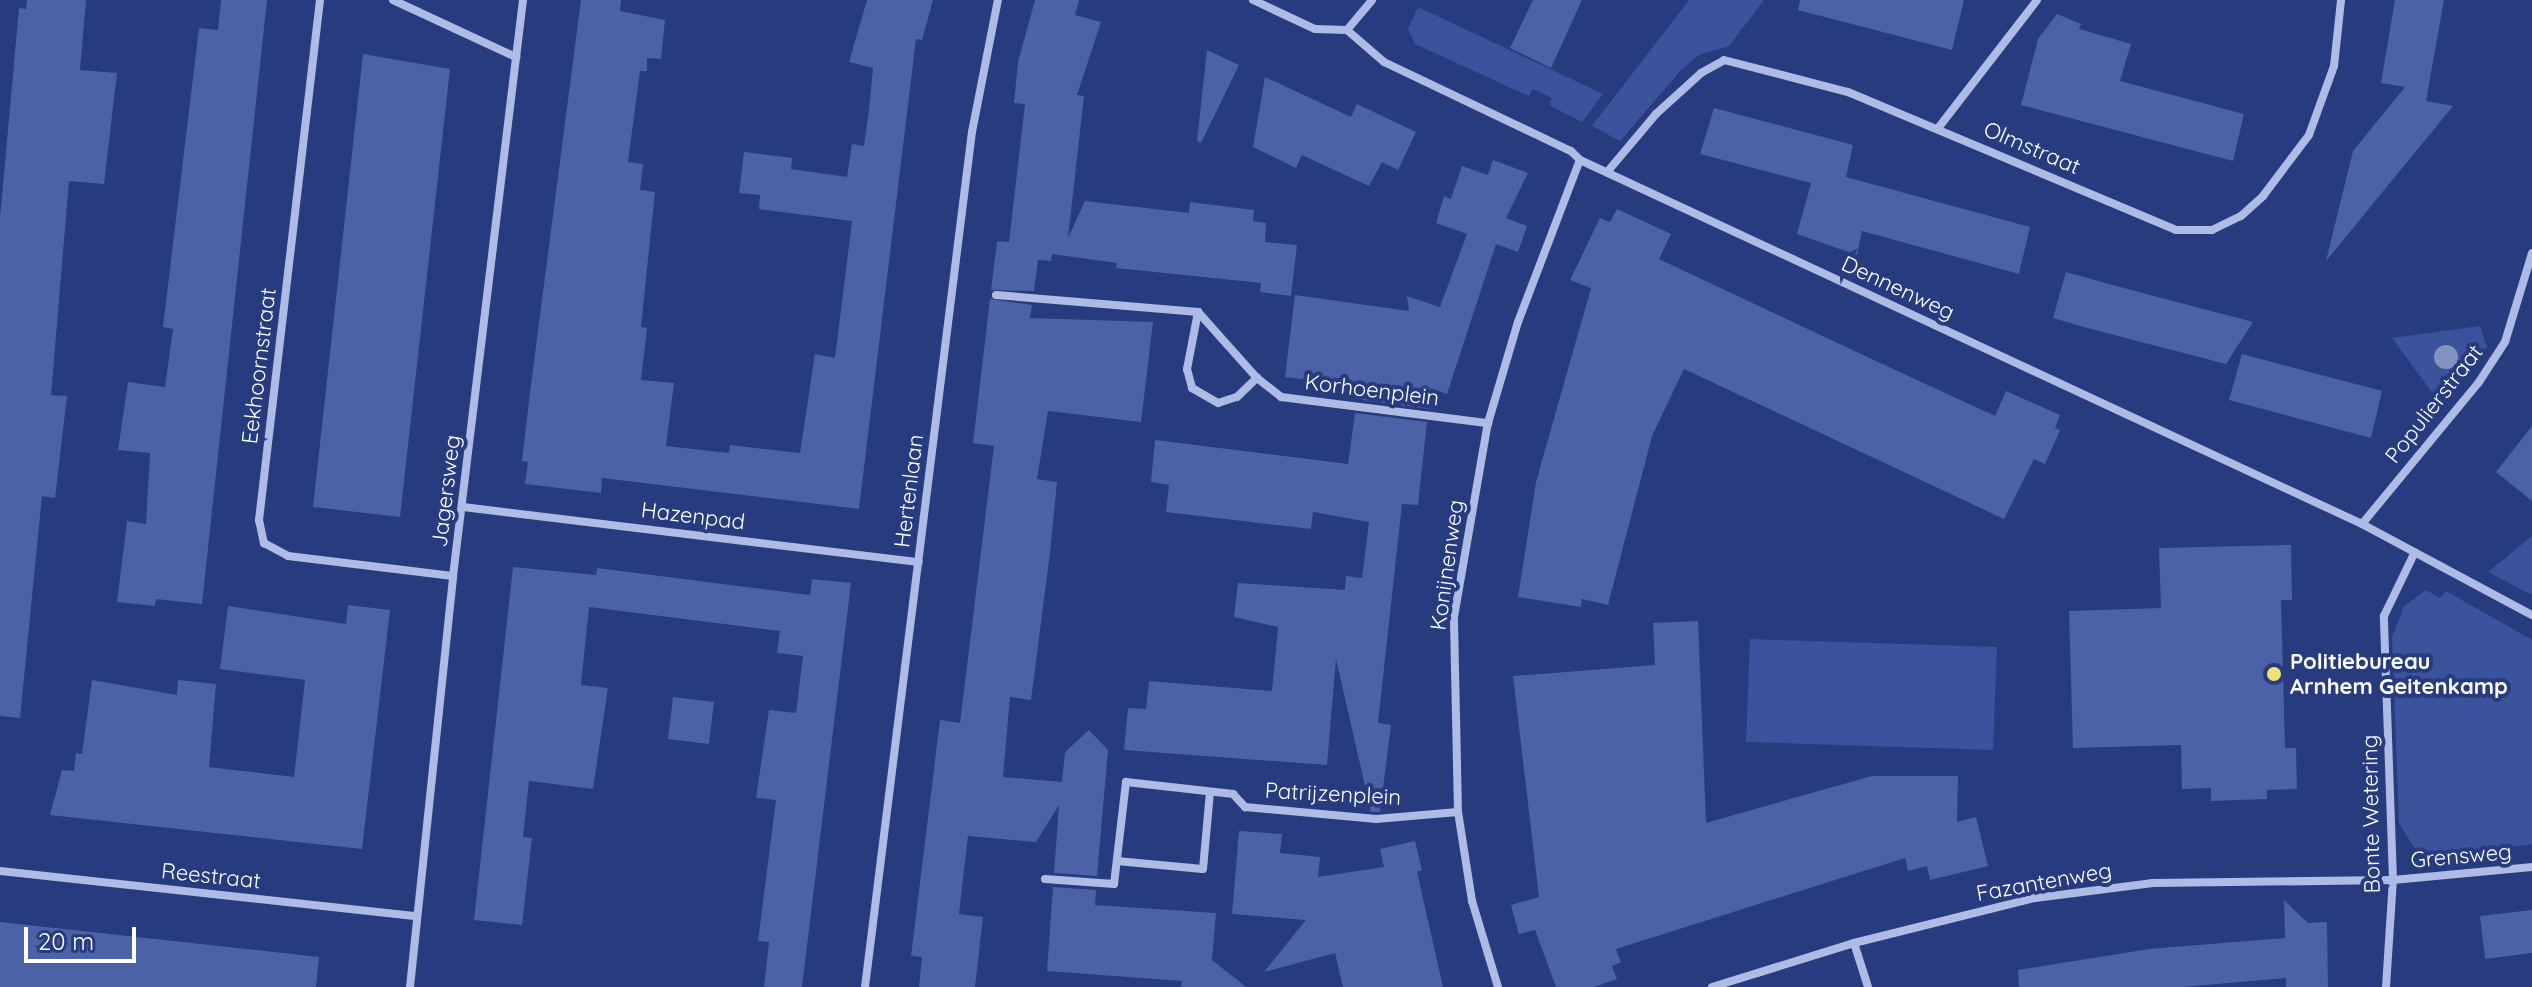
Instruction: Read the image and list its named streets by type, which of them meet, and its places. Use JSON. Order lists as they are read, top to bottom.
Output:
{
  "streets": {
    "street": [
      "Olmstraat",
      "Dennenweg",
      "Eekhoornstraat",
      "Korhoenplein",
      "Populierstraat",
      "Jagersweg",
      "Hertenlaan",
      "Hazenpad",
      "Konijnenweg",
      "Patrijzenplein",
      "Bonte Wetering",
      "Grensweg",
      "Reestraat",
      "Fazantenweg"
    ]
  },
  "crossings": [
    ["Olmstraat", "Dennenweg"],
    ["Dennenweg", "Populierstraat"],
    ["Dennenweg", "Konijnenweg"],
    ["Dennenweg", "Bonte Wetering"],
    ["Eekhoornstraat", "Jagersweg"],
    ["Korhoenplein", "Konijnenweg"],
    ["Jagersweg", "Hazenpad"],
    ["Jagersweg", "Reestraat"],
    ["Hertenlaan", "Hazenpad"],
    ["Konijnenweg", "Patrijzenplein"],
    ["Bonte Wetering", "Grensweg"],
    ["Bonte Wetering", "Fazantenweg"],
    ["Grensweg", "Fazantenweg"]
  ],
  "places": ["Politiebureau Arnhem Geitenkamp"],
  "scale_bar": "20 m"
}
